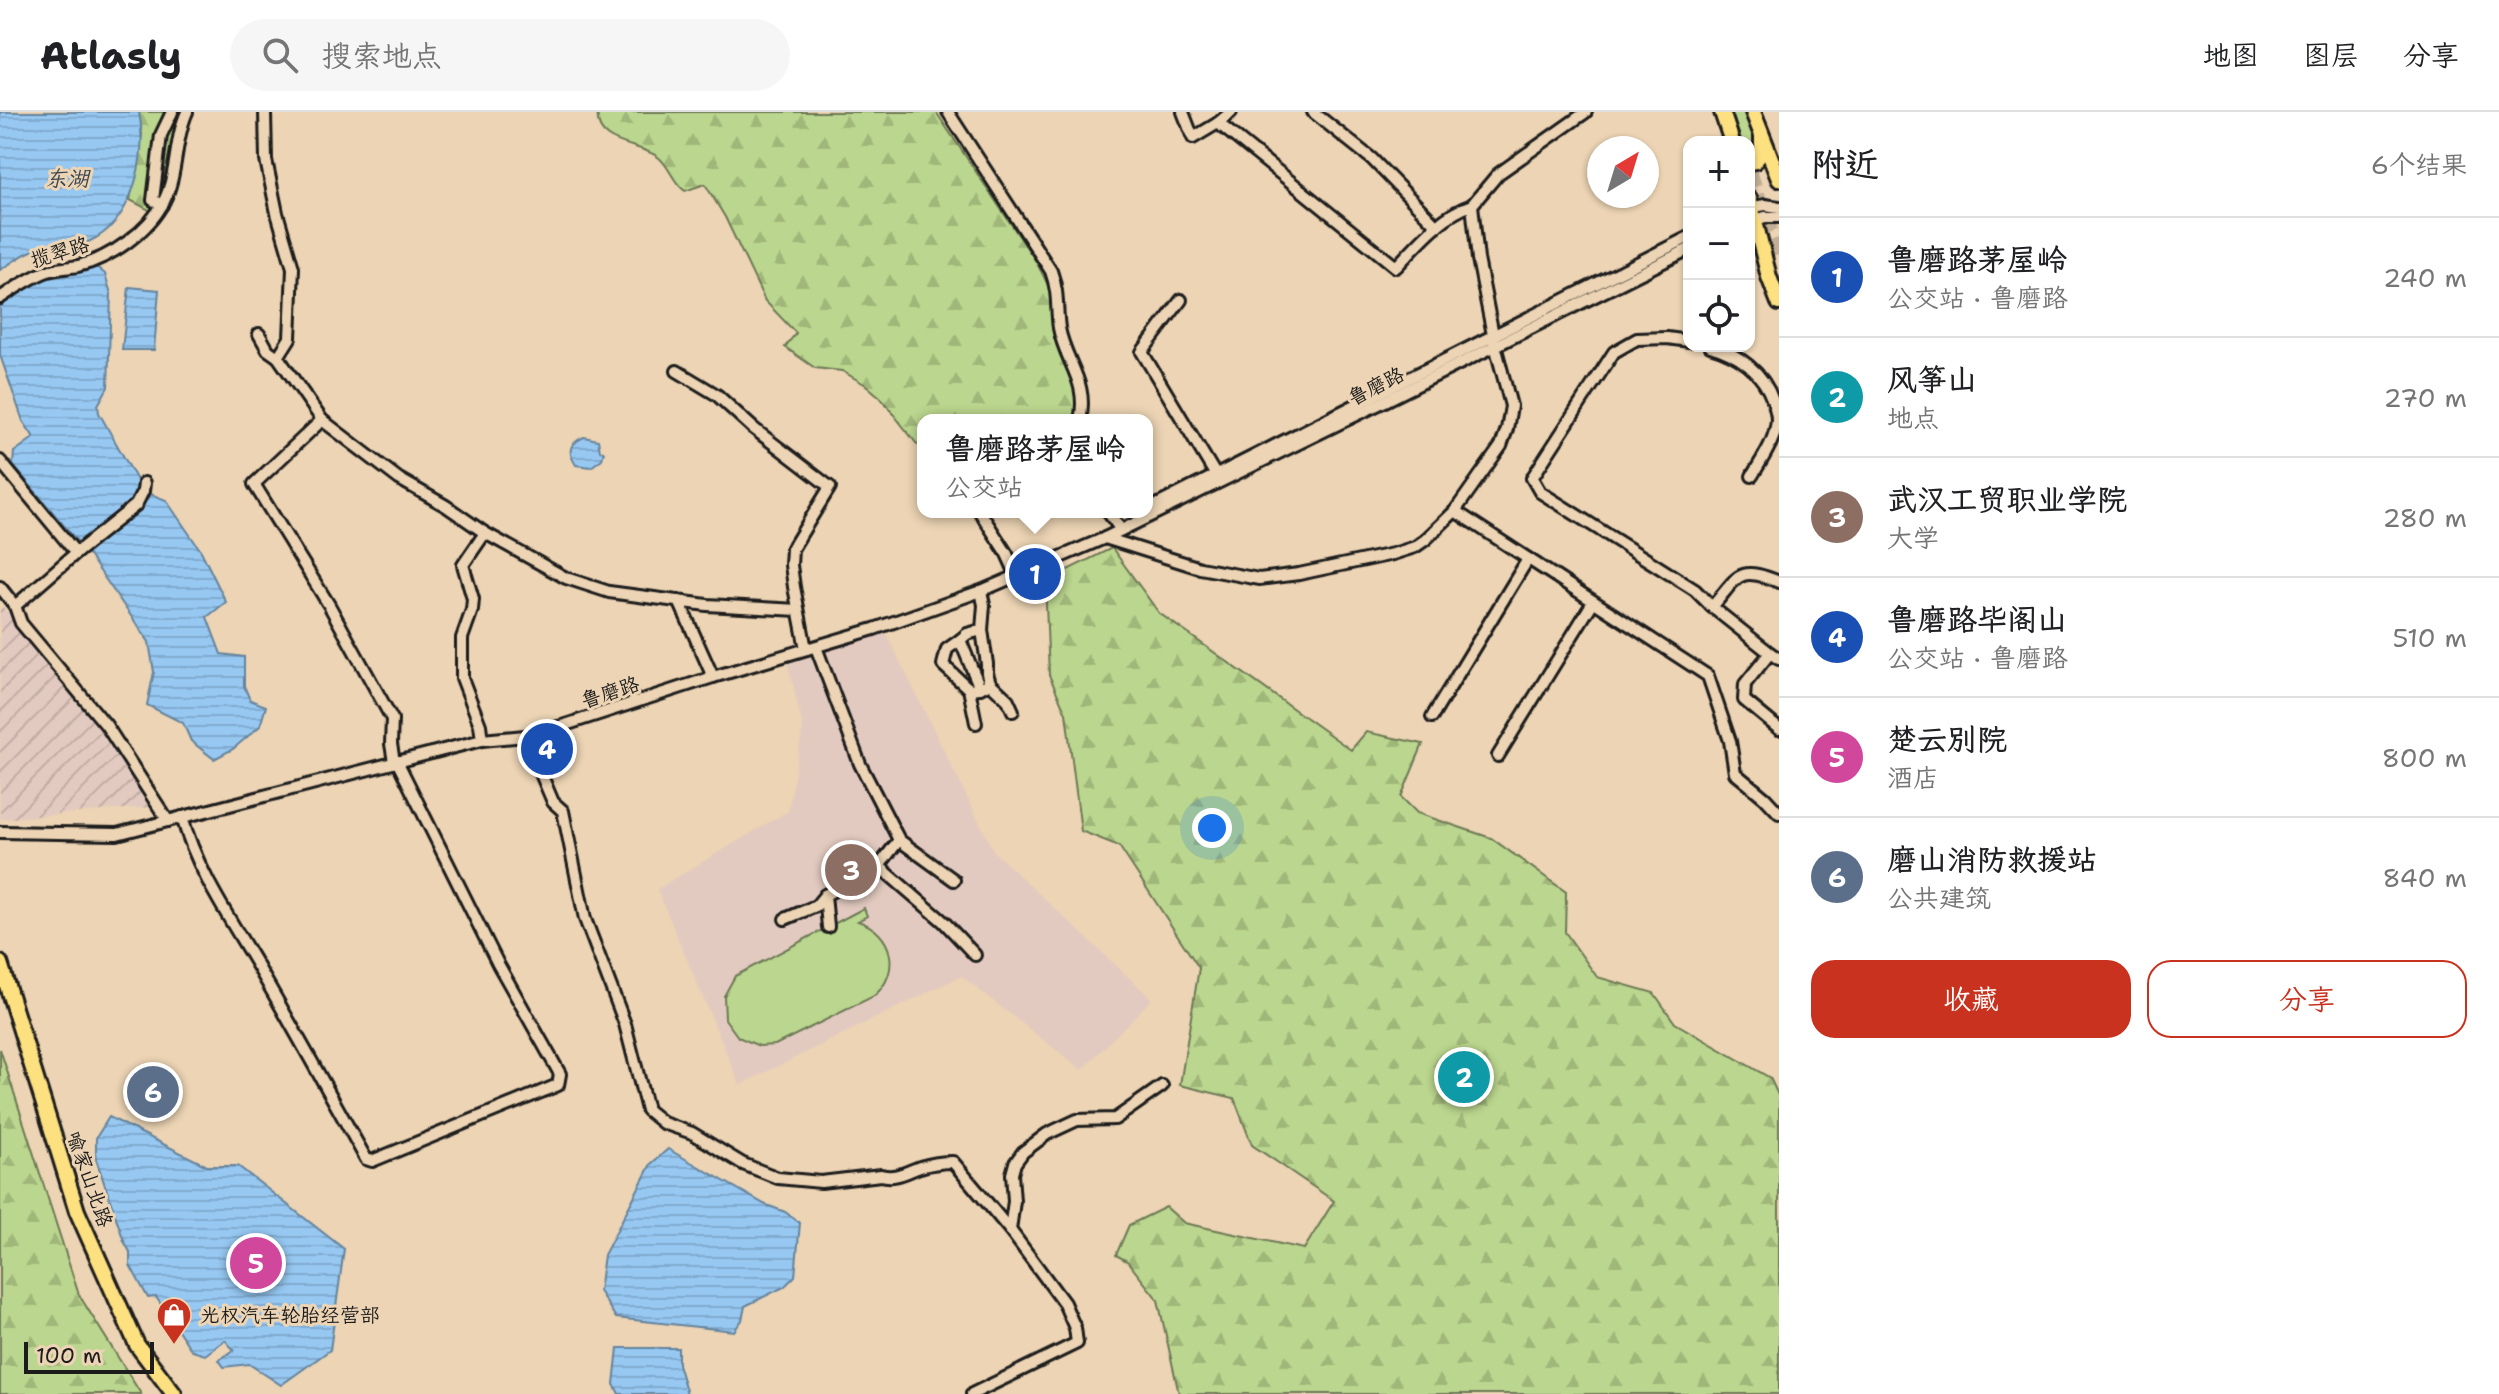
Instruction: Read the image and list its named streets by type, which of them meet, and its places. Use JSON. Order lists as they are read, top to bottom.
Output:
{
  "streets": {
    "main road": ["喻家山北路"],
    "street": ["揽翠路", "鲁磨路"]
  },
  "water": ["东湖"],
  "places": {
    "shop": ["光权汽车轮胎经营部"]
  },
  "scale_bar": "100 m",
  "north": "top right",
  "page": {
    "header": "Atlasly",
    "search": "搜索地点",
    "nav": ["地图", "图层", "分享"],
    "heading": ["附近", "6个结果"],
    "map_buttons": ["+", "−"],
    "list": [
      {
        "mark": "1",
        "name": "鲁磨路茅屋岭",
        "note": "公交站 · 鲁磨路",
        "value": "240 m"
      },
      {
        "mark": "2",
        "name": "风筝山",
        "note": "地点",
        "value": "270 m"
      },
      {
        "mark": "3",
        "name": "武汉工贸职业学院",
        "note": "大学",
        "value": "280 m"
      },
      {
        "mark": "4",
        "name": "鲁磨路毕阁山",
        "note": "公交站 · 鲁磨路",
        "value": "510 m"
      },
      {
        "mark": "5",
        "name": "楚云别院",
        "note": "酒店",
        "value": "800 m"
      },
      {
        "mark": "6",
        "name": "磨山消防救援站",
        "note": "公共建筑",
        "value": "840 m"
      }
    ],
    "popup": ["鲁磨路茅屋岭", "公交站"],
    "pins": [
      "1",
      "4",
      "3",
      "2",
      "6",
      "5"
    ],
    "buttons": ["收藏", "分享"],
    "scale": "100 m"
  }
}
